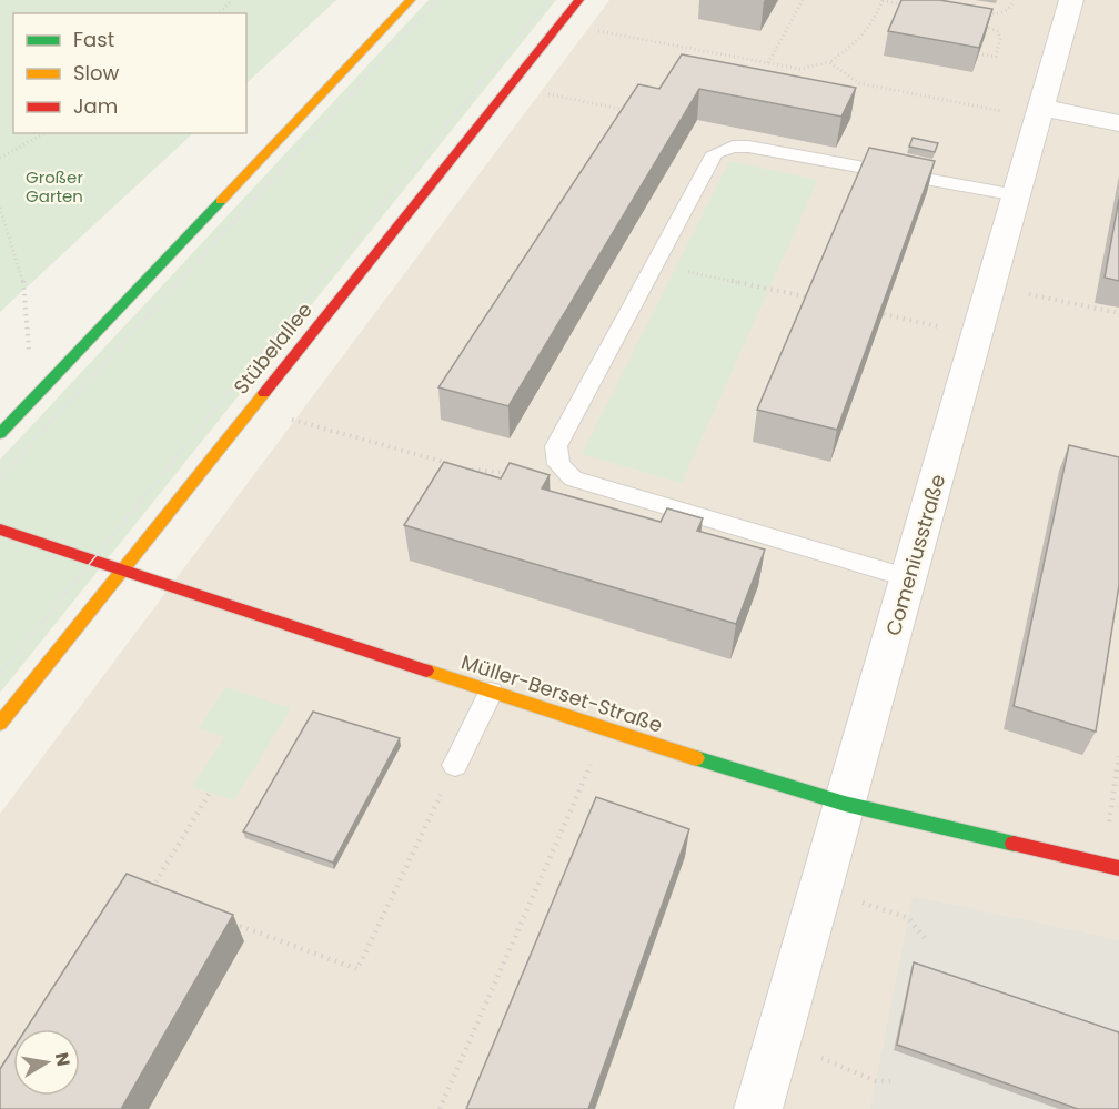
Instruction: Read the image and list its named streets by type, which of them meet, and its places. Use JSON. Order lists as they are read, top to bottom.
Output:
{
  "streets": {
    "main road": ["Stübelallee", "Müller-Berset-Straße"],
    "street": ["Comeniusstraße"]
  },
  "crossings": [
    ["Stübelallee", "Müller-Berset-Straße"],
    ["Comeniusstraße", "Müller-Berset-Straße"]
  ],
  "parks": ["Großer Garten"],
  "legend": ["Fast", "Slow", "Jam"],
  "north": "right"
}
